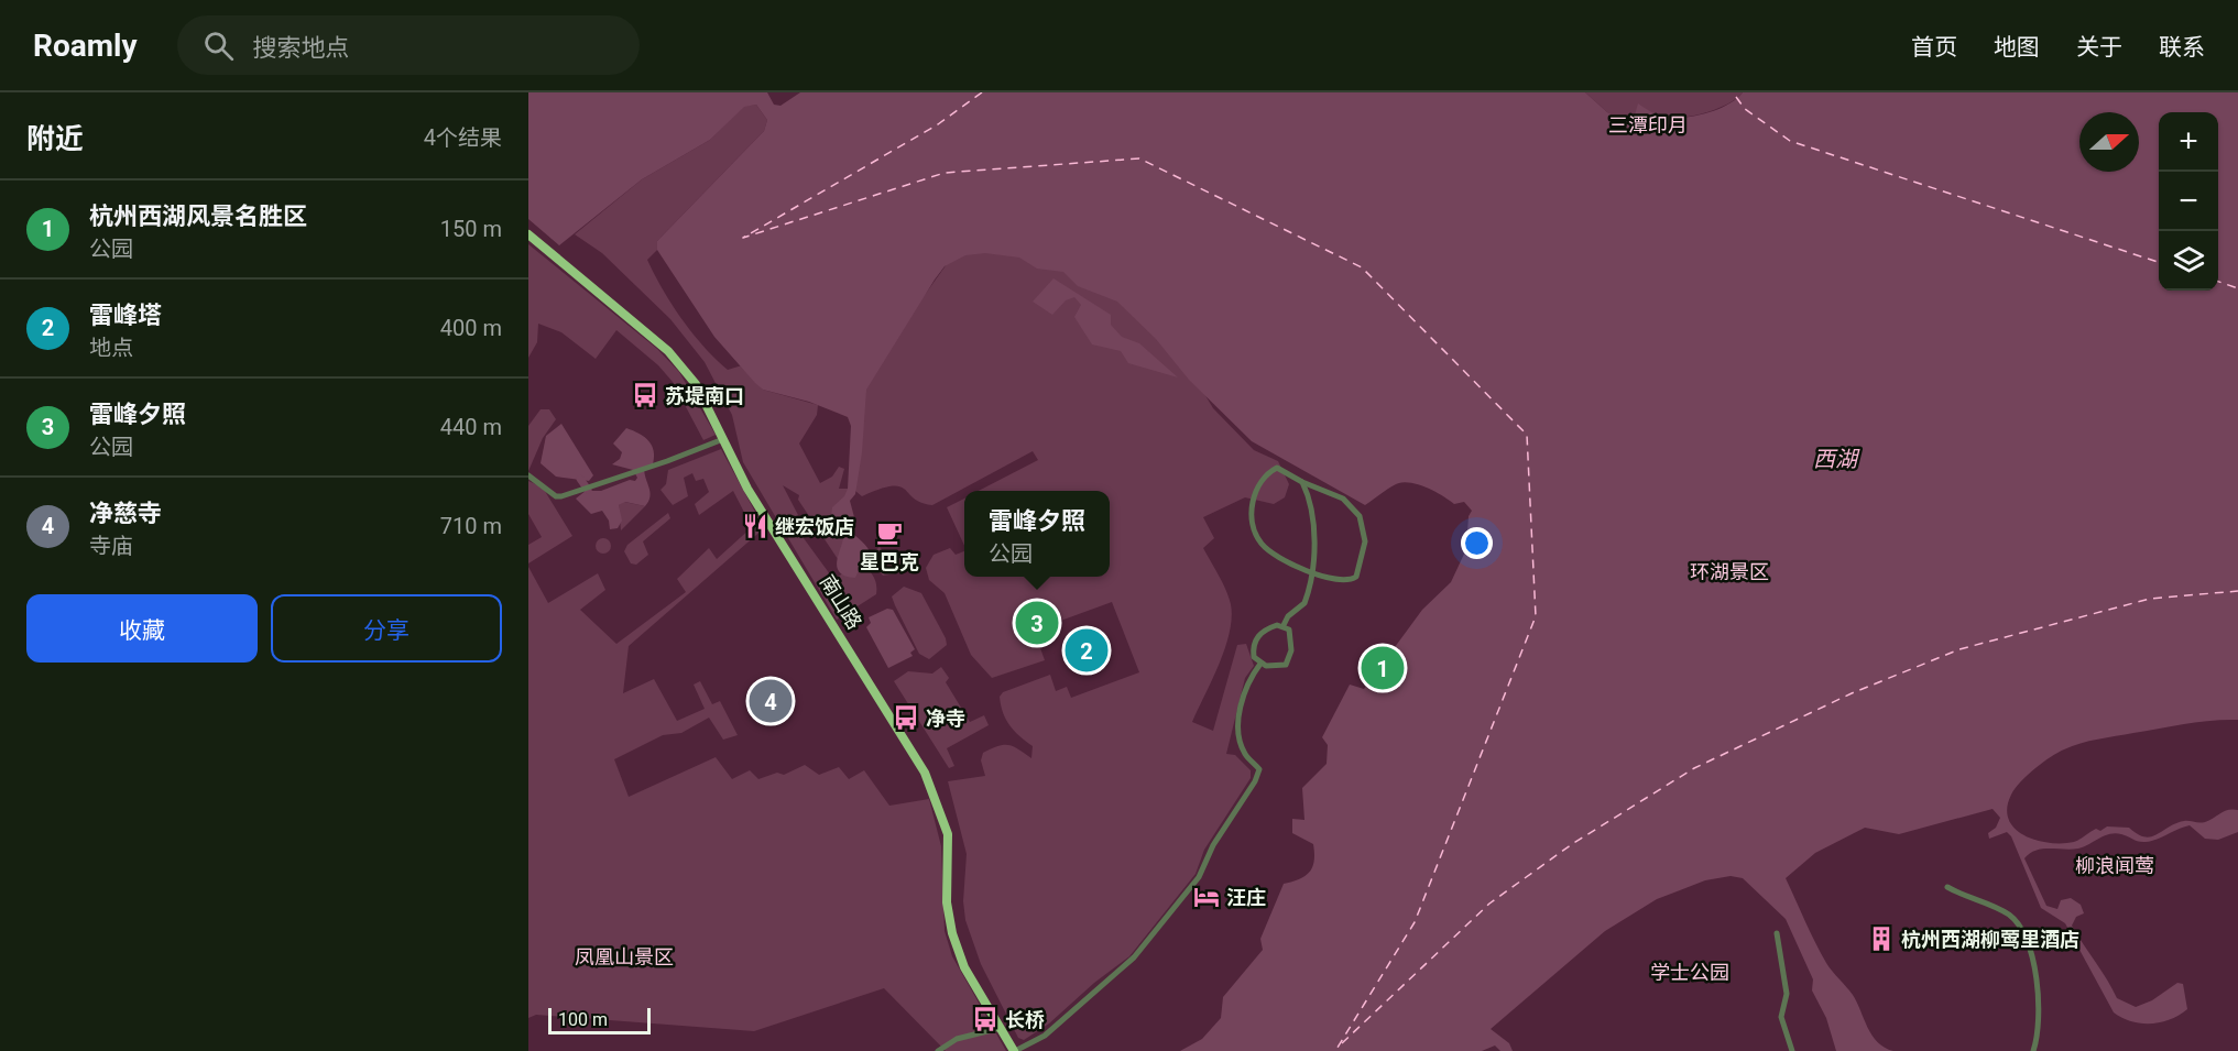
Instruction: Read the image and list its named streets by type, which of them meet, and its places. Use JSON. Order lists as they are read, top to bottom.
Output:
{
  "streets": {
    "main road": ["南山路"]
  },
  "water": ["西湖"],
  "parks": [
    "三潭印月",
    "环湖景区",
    "柳浪闻莺",
    "凤凰山景区",
    "学士公园"
  ],
  "places": {
    "bus stop": ["苏堤南口", "净寺", "长桥"],
    "restaurant": ["继宏饭店"],
    "cafe": ["星巴克"],
    "hotel": ["汪庄"],
    "building": ["杭州西湖柳莺里酒店"]
  },
  "scale_bar": "100 m",
  "north": "right",
  "page": {
    "header": "Roamly",
    "search": "搜索地点",
    "nav": [
      "首页",
      "地图",
      "关于",
      "联系"
    ],
    "heading": ["附近", "4个结果"],
    "map_buttons": ["+", "−"],
    "list": [
      {
        "mark": "1",
        "name": "杭州西湖风景名胜区",
        "note": "公园",
        "value": "150 m"
      },
      {
        "mark": "2",
        "name": "雷峰塔",
        "note": "地点",
        "value": "400 m"
      },
      {
        "mark": "3",
        "name": "雷峰夕照",
        "note": "公园",
        "value": "440 m"
      },
      {
        "mark": "4",
        "name": "净慈寺",
        "note": "寺庙",
        "value": "710 m"
      }
    ],
    "popup": ["雷峰夕照", "公园"],
    "buttons": ["收藏", "分享"],
    "pins": [
      "3",
      "2",
      "1",
      "4"
    ],
    "scale": "100 m"
  }
}
